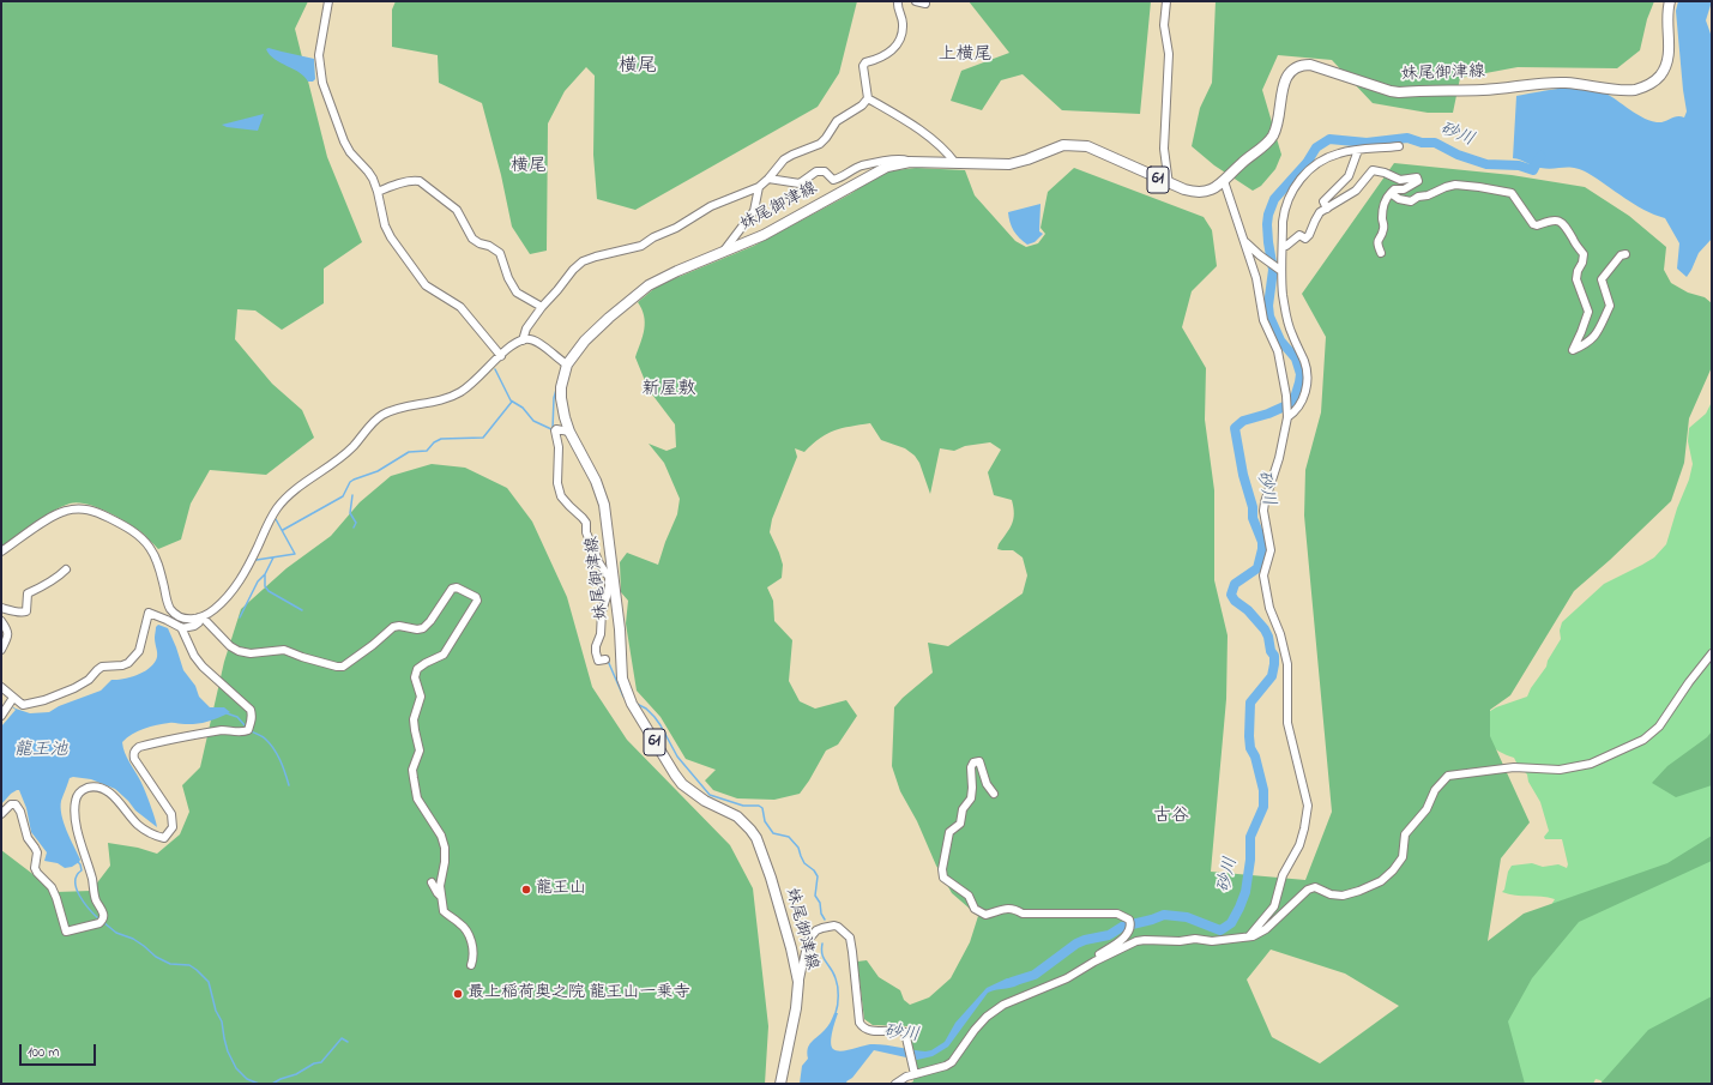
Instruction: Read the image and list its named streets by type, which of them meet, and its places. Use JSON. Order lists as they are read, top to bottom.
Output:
{
  "streets": {
    "main road": ["妹尾御津線", "61"]
  },
  "districts": [
    "上横尾",
    "横尾",
    "横尾",
    "新屋敷",
    "古谷"
  ],
  "water": ["砂川", "龍王池"],
  "places": ["龍王山", "最上稲荷奥之院 龍王山一乗寺"],
  "scale_bar": "100 m"
}
